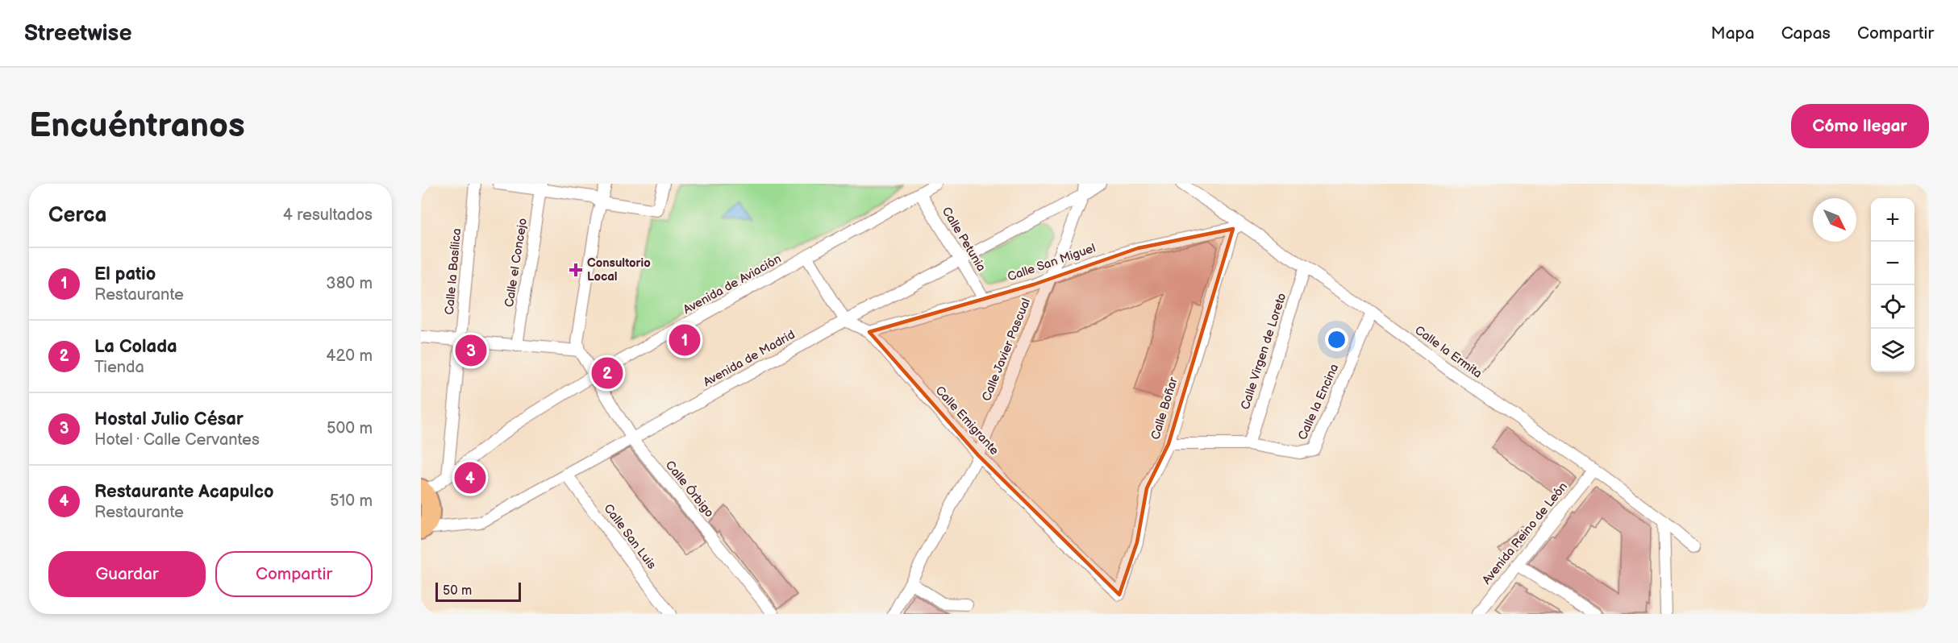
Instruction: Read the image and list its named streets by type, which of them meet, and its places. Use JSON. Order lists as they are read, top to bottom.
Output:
{
  "streets": {
    "street": [
      "Calle Petunia",
      "Calle el Concejo",
      "Calle San Miguel",
      "Calle la Basílica",
      "Avenida de Aviación",
      "Calle Javier Pascual",
      "Calle Virgen de Loreto",
      "Calle la Ermita",
      "Avenida de Madrid",
      "Calle la Encina",
      "Calle Boñar",
      "Calle Emigrante",
      "Calle Órbigo",
      "Avenida Reino de León",
      "Calle San Luis"
    ]
  },
  "crossings": [
    ["Calle Petunia", "Calle San Miguel"],
    ["Calle Petunia", "Avenida de Aviación"],
    ["Calle Petunia", "Avenida de Madrid"],
    ["Calle San Miguel", "Calle Javier Pascual"],
    ["Calle San Miguel", "Calle la Ermita"],
    ["Calle San Miguel", "Calle Boñar"],
    ["Calle San Miguel", "Calle Emigrante"],
    ["Calle la Basílica", "Avenida de Aviación"],
    ["Avenida de Aviación", "Calle Órbigo"],
    ["Calle Javier Pascual", "Avenida de Madrid"],
    ["Calle Javier Pascual", "Calle Emigrante"],
    ["Calle Virgen de Loreto", "Calle la Ermita"],
    ["Calle Virgen de Loreto", "Calle la Encina"],
    ["Calle la Ermita", "Calle la Encina"],
    ["Calle la Ermita", "Calle Boñar"],
    ["Calle la Ermita", "Avenida Reino de León"],
    ["Avenida de Madrid", "Calle Emigrante"],
    ["Avenida de Madrid", "Calle Órbigo"],
    ["Avenida de Madrid", "Calle San Luis"],
    ["Calle la Encina", "Calle Boñar"],
    ["Calle Boñar", "Calle Emigrante"]
  ],
  "places": {
    "health": ["Consultorio Local"]
  },
  "scale_bar": "50 m",
  "north": "bottom right",
  "page": {
    "header": "Streetwise",
    "nav": ["Mapa", "Capas", "Compartir"],
    "buttons": [
      "Cómo llegar",
      ["Guardar", "Compartir"]
    ],
    "title": "Encuéntranos",
    "heading": ["Cerca", "4 resultados"],
    "map_buttons": ["+", "−"],
    "list": [
      {
        "mark": "1",
        "name": "El patio",
        "note": "Restaurante",
        "value": "380 m"
      },
      {
        "mark": "2",
        "name": "La Colada",
        "note": "Tienda",
        "value": "420 m"
      },
      {
        "mark": "3",
        "name": "Hostal Julio César",
        "note": "Hotel · Calle Cervantes",
        "value": "500 m"
      },
      {
        "mark": "4",
        "name": "Restaurante Acapulco",
        "note": "Restaurante",
        "value": "510 m"
      }
    ],
    "pins": [
      "1",
      "3",
      "2",
      "4"
    ],
    "scale": "50 m"
  }
}
